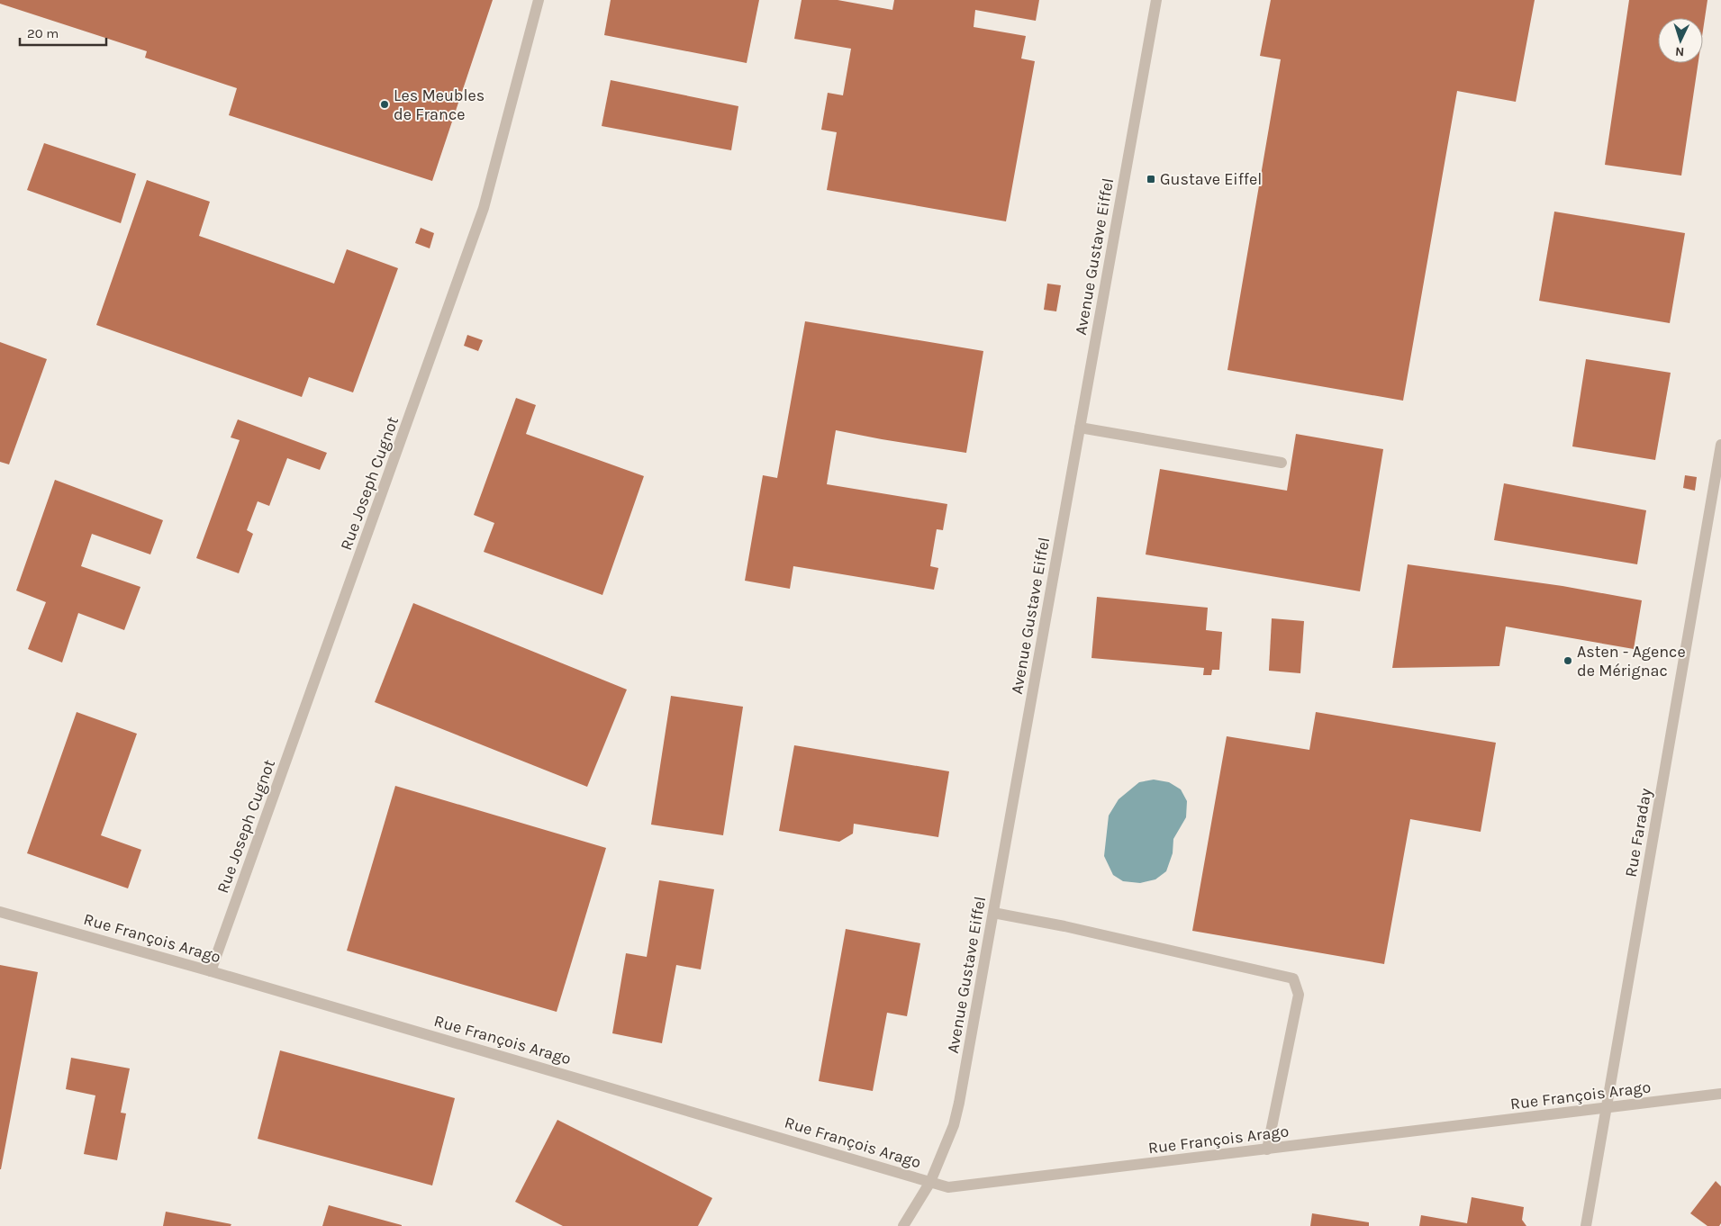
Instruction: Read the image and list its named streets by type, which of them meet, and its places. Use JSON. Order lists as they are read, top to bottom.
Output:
{
  "streets": {
    "street": [
      "Avenue Gustave Eiffel",
      "Rue Joseph Cugnot",
      "Rue Faraday",
      "Rue François Arago"
    ]
  },
  "crossings": [
    ["Avenue Gustave Eiffel", "Rue François Arago"],
    ["Rue Joseph Cugnot", "Rue François Arago"],
    ["Rue Faraday", "Rue François Arago"]
  ],
  "places": {
    "other": ["Les Meubles de France", "Asten - Agence de Mérignac"],
    "transit": ["Gustave Eiffel"]
  },
  "scale_bar": "20 m",
  "north": "bottom"
}
